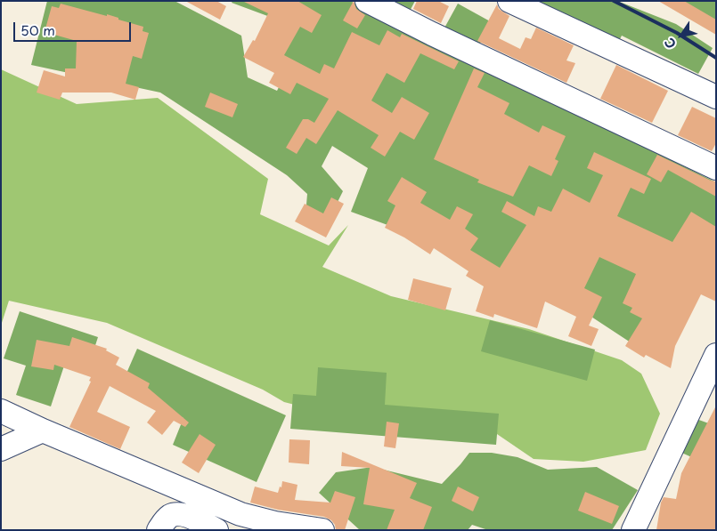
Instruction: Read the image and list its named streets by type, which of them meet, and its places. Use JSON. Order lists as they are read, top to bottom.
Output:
{
  "scale_bar": "50 m",
  "north": "bottom left"
}
